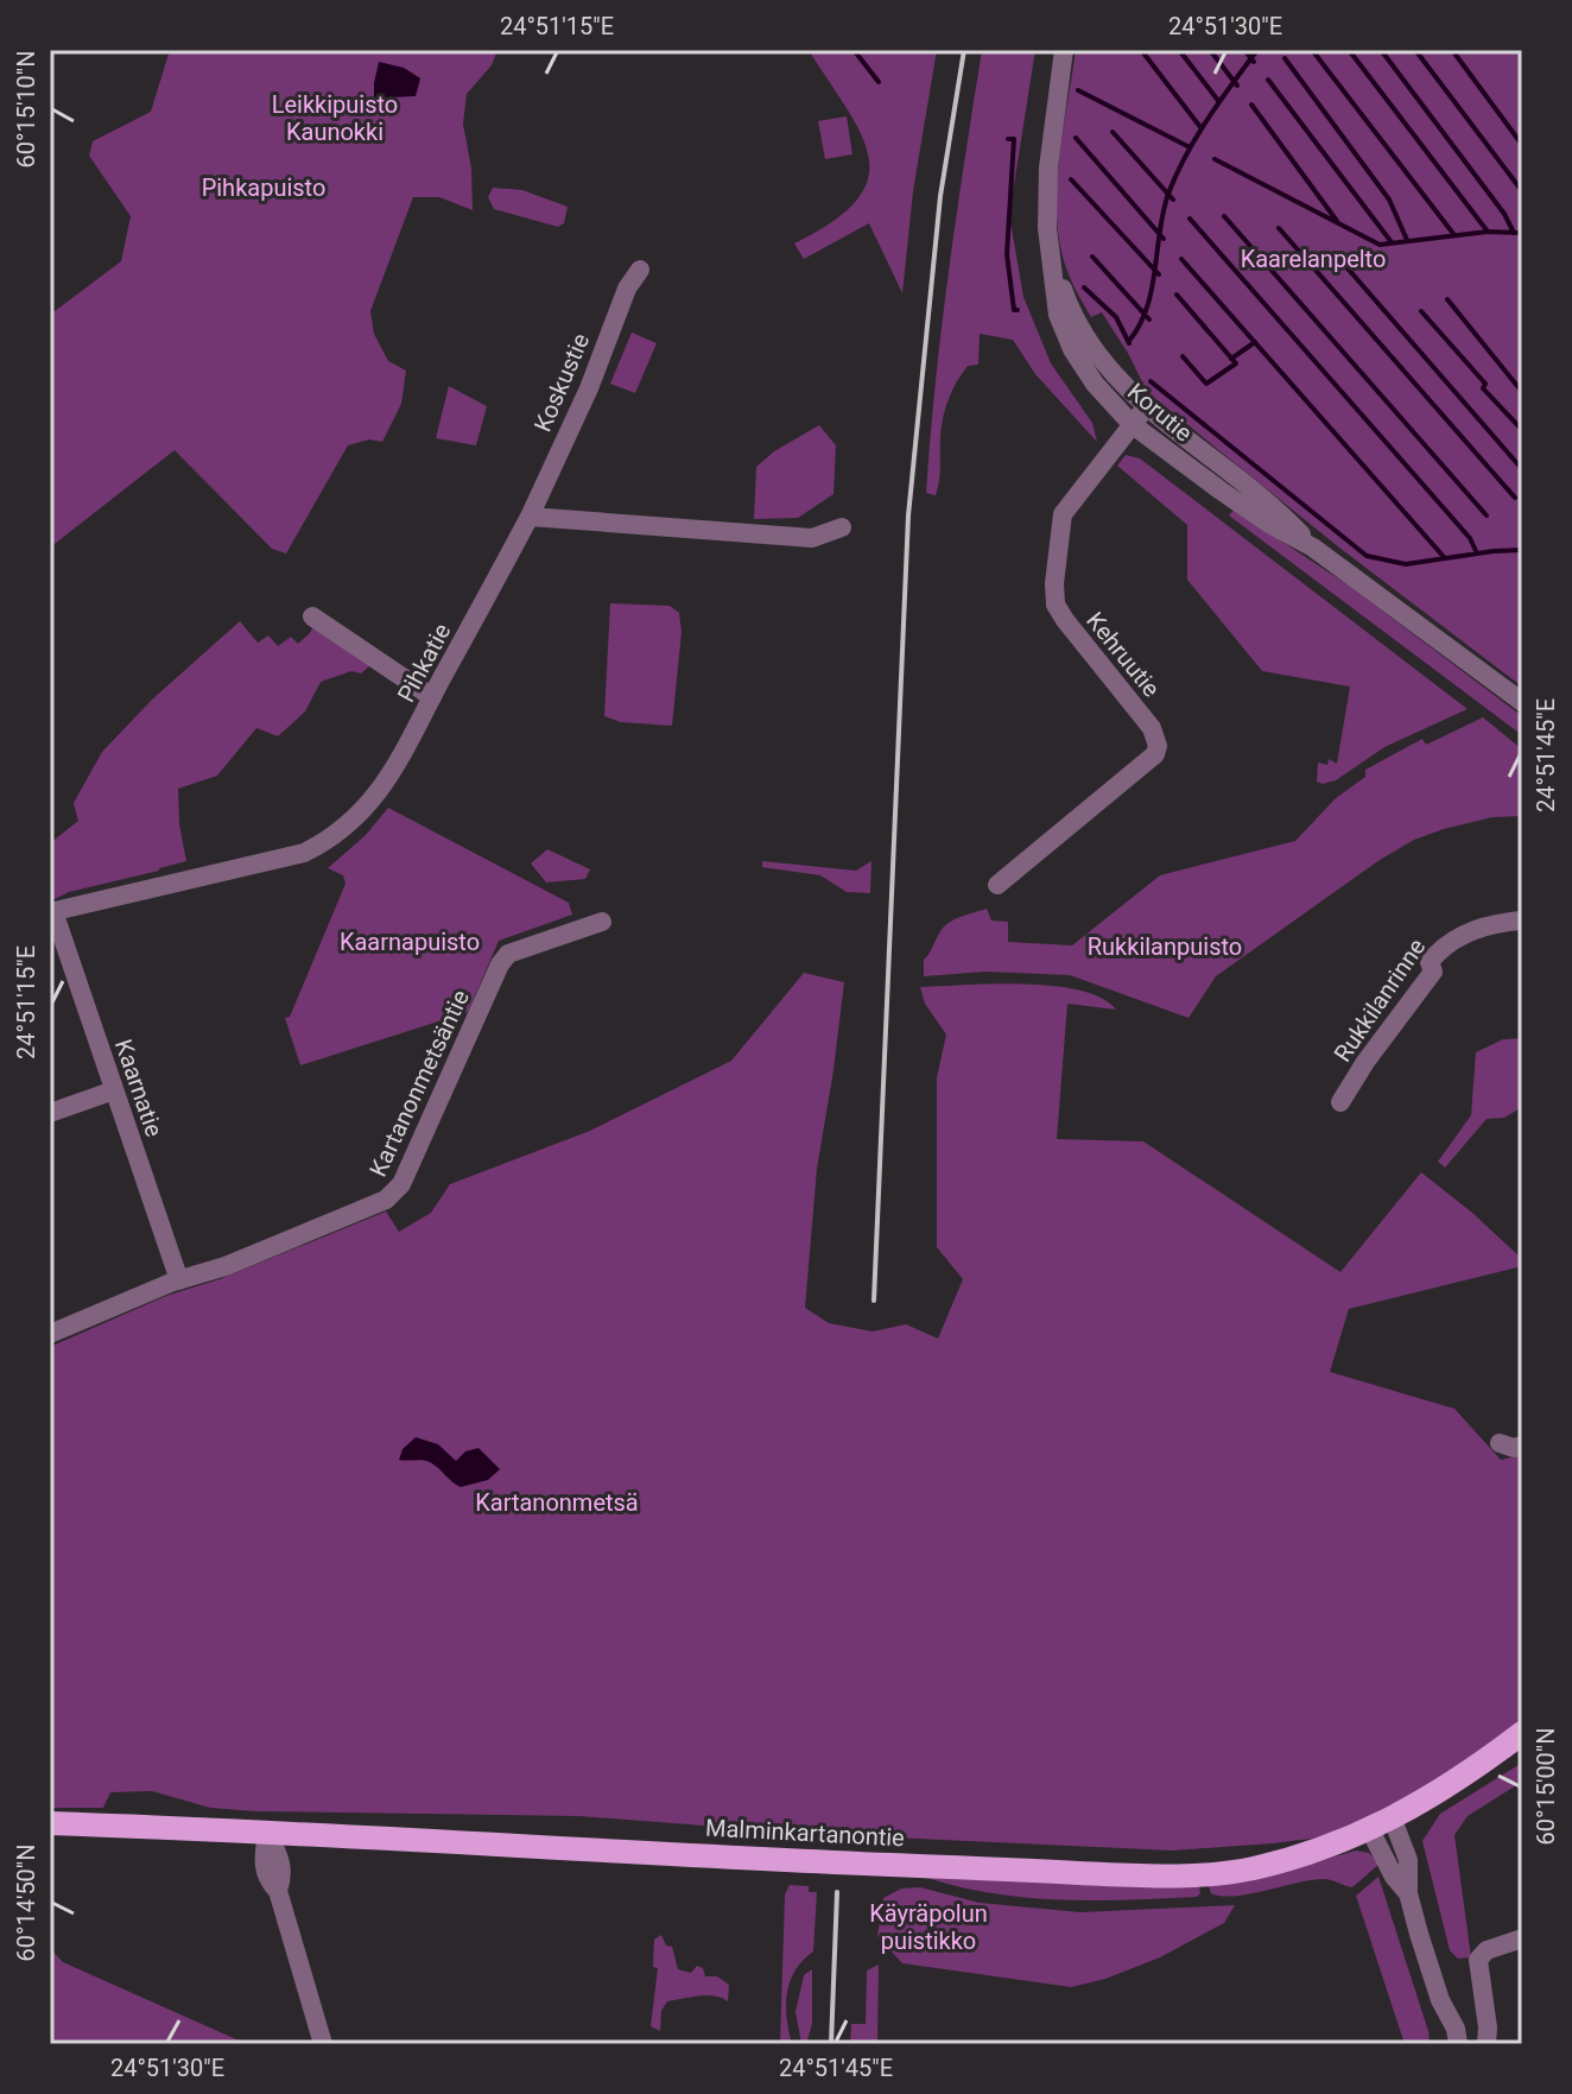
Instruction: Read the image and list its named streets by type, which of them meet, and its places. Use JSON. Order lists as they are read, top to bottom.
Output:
{
  "streets": {
    "main road": ["Malminkartanontie"],
    "street": [
      "Koskustie",
      "Korutie",
      "Kehruutie",
      "Pihkatie",
      "Rukkilanrinne",
      "Kartanonmetsäntie",
      "Kaarnatie"
    ]
  },
  "crossings": [
    ["Koskustie", "Pihkatie"],
    ["Korutie", "Kehruutie"],
    ["Pihkatie", "Kaarnatie"],
    ["Kartanonmetsäntie", "Kaarnatie"]
  ],
  "parks": [
    "Leikkipuisto Kaunokki",
    "Pihkapuisto",
    "Kaarelanpelto",
    "Kaarnapuisto",
    "Rukkilanpuisto",
    "Kartanonmetsä",
    "Käyräpolun puistikko"
  ],
  "coordinates": [
    "24°51'15\"E",
    "24°51'30\"E",
    "60°15'10\"N",
    "24°51'45\"E",
    "60°15'00\"N",
    "60°14'50\"N"
  ]
}
